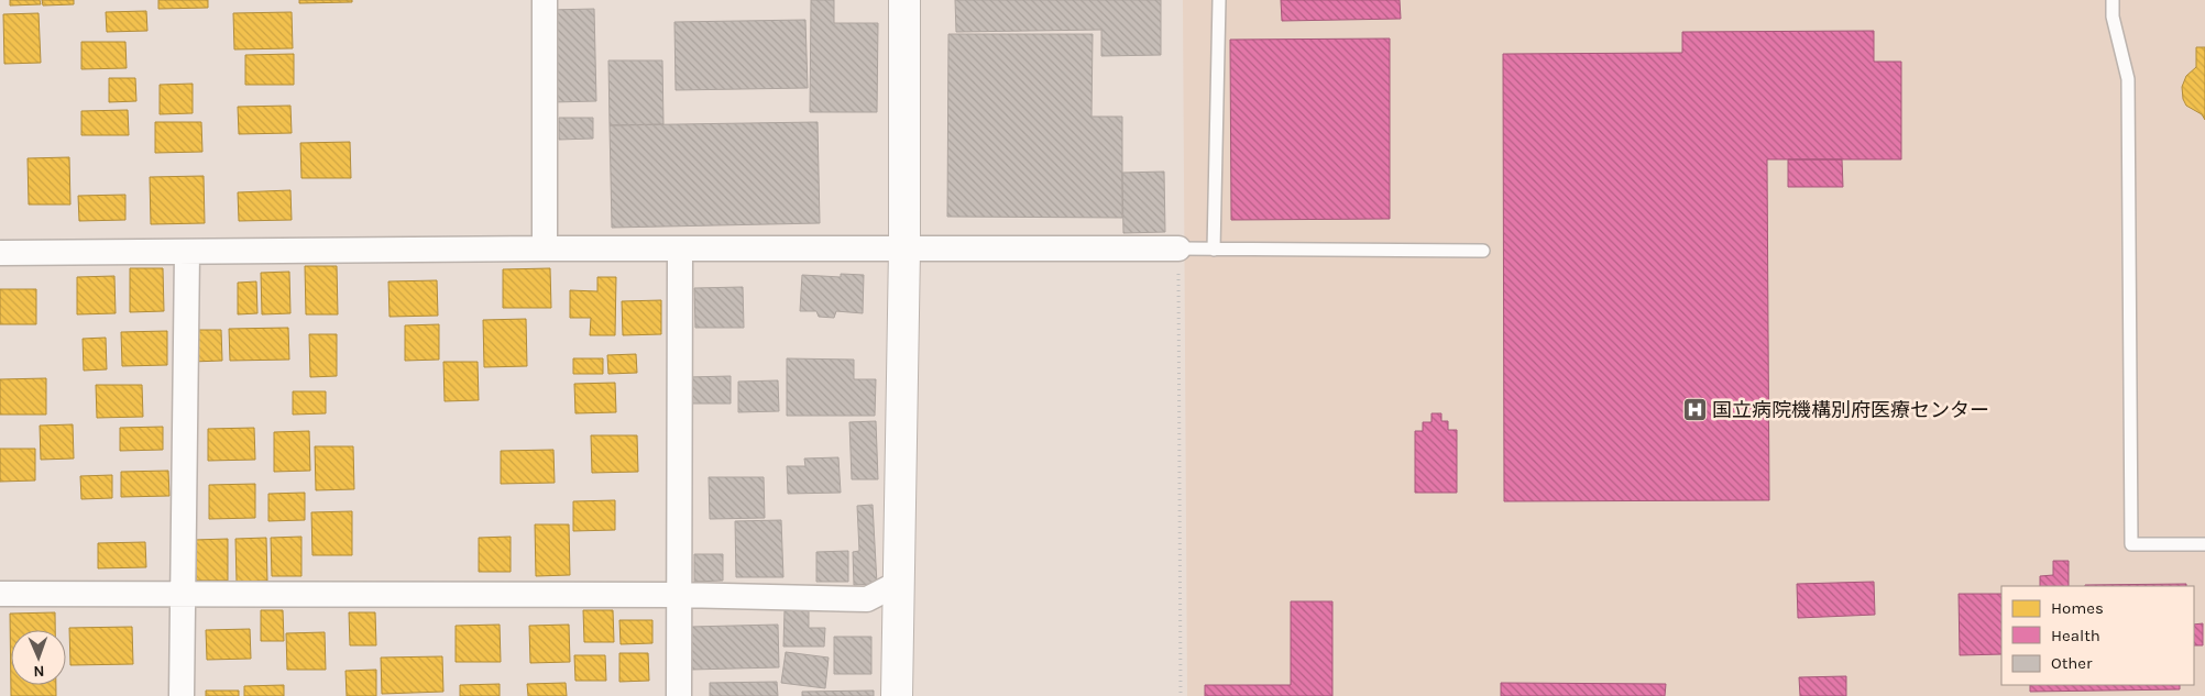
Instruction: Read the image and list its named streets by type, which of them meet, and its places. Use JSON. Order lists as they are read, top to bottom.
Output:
{
  "places": {
    "hospital": ["国立病院機構別府医療センター"]
  },
  "legend": ["Homes", "Health", "Other"],
  "north": "bottom"
}
